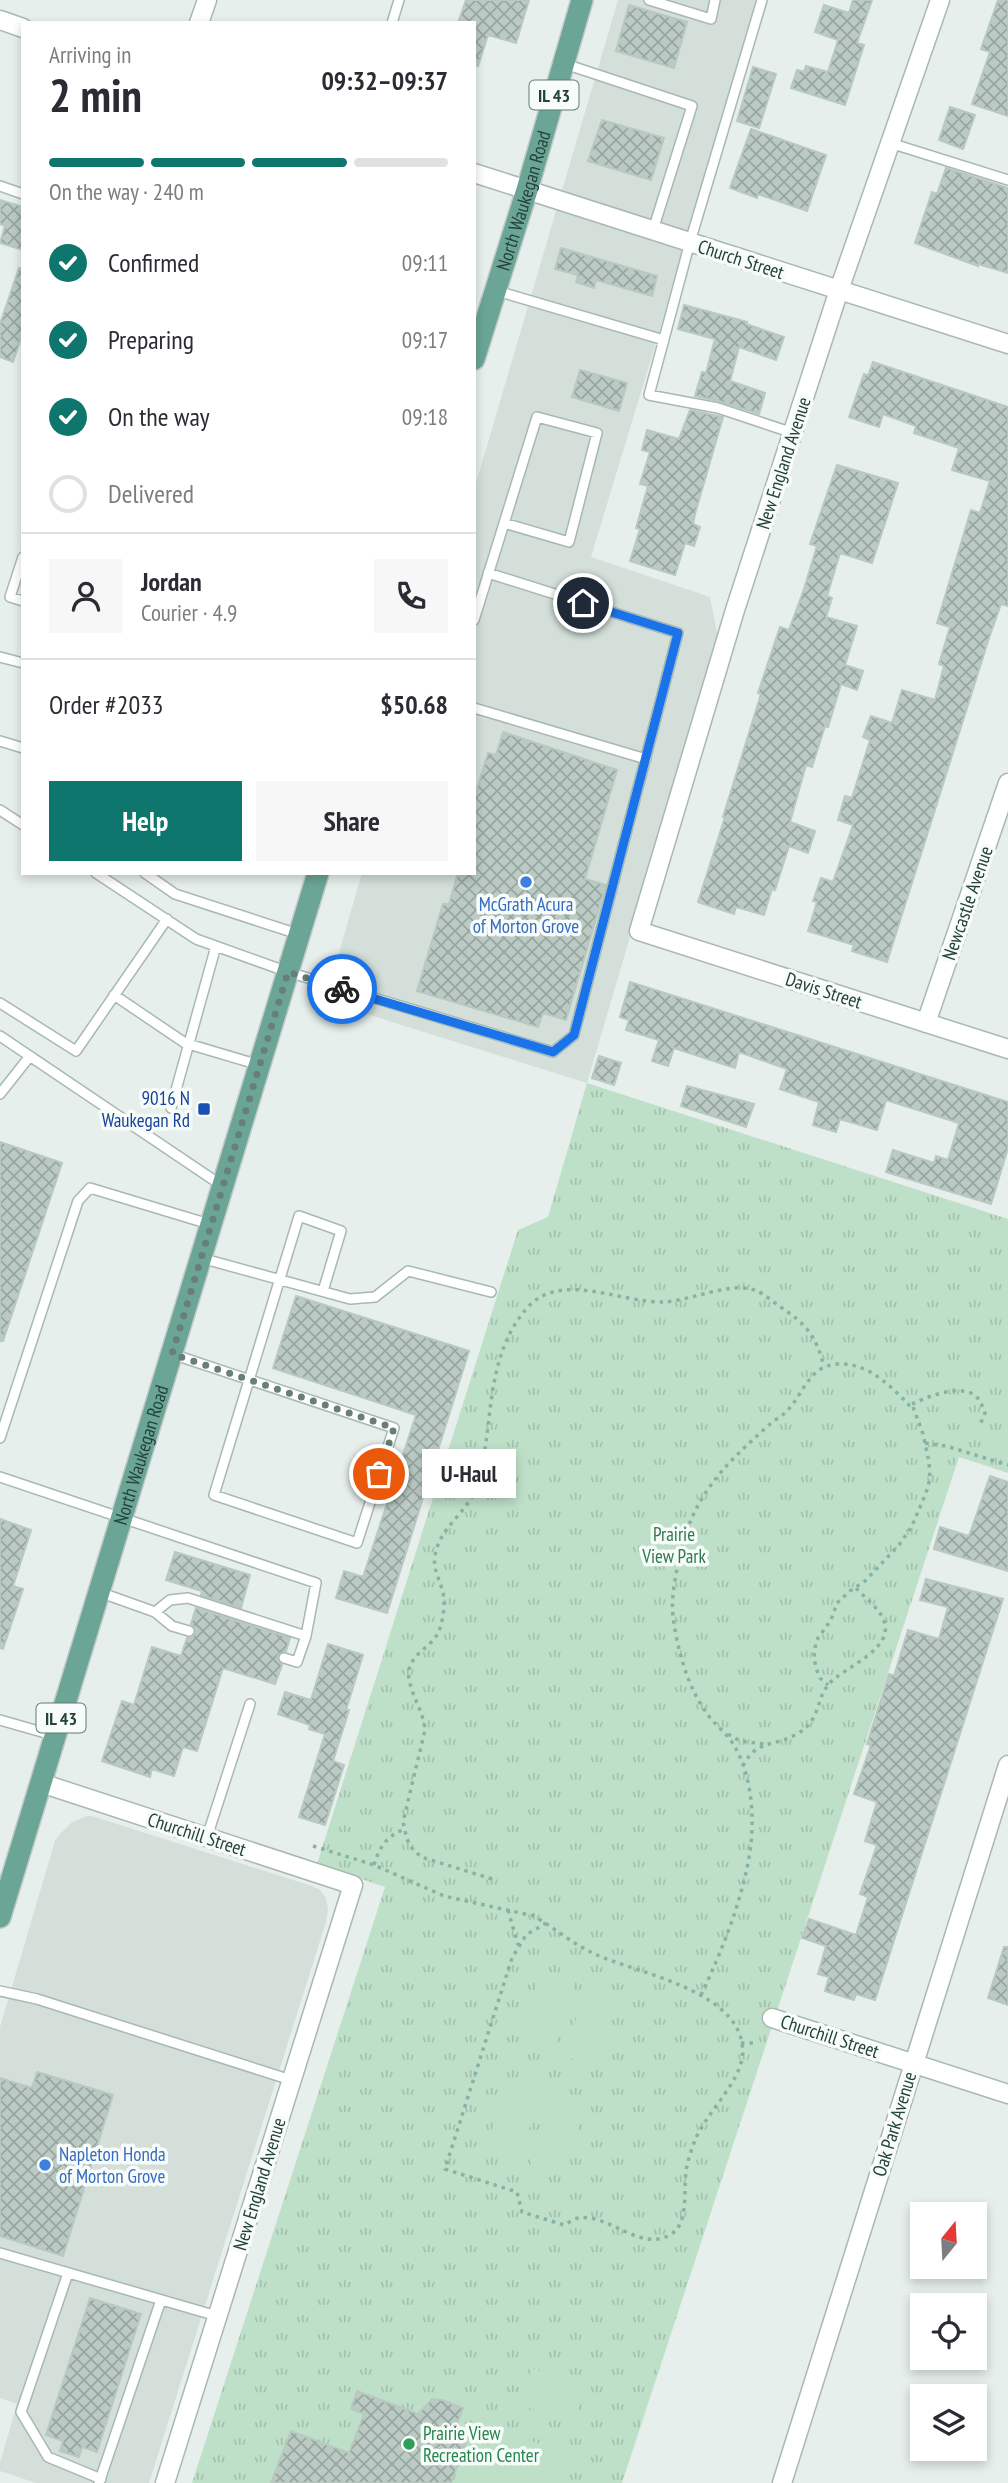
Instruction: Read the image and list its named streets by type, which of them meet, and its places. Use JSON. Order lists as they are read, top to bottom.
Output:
{
  "streets": {
    "main road": ["IL 43", "North Waukegan Road"],
    "street": [
      "Church Street",
      "New England Avenue",
      "Newcastle Avenue",
      "Davis Street",
      "Churchill Street",
      "Oak Park Avenue"
    ]
  },
  "crossings": [
    ["North Waukegan Road", "Church Street"],
    ["North Waukegan Road", "Churchill Street"],
    ["Church Street", "New England Avenue"],
    ["New England Avenue", "Davis Street"],
    ["New England Avenue", "Churchill Street"],
    ["Newcastle Avenue", "Davis Street"],
    ["Churchill Street", "Oak Park Avenue"]
  ],
  "parks": ["Prairie View Park"],
  "places": {
    "other": [
      "McGrath Acura of Morton Grove",
      "U-Haul",
      "Napleton Honda of Morton Grove",
      "Prairie View Recreation Center"
    ],
    "transit": ["9016 N Waukegan Rd"]
  },
  "north": "top",
  "page": {
    "heading": ["2 min", "Arriving in", "09:32–09:37"],
    "panel": [
      "Jordan",
      "Courier · 4.9",
      "Order #2033",
      "$50.68"
    ],
    "bar": "On the way · 240 m",
    "list": [
      ["Confirmed", "09:11"],
      ["Preparing", "09:17"],
      ["On the way", "09:18"],
      "Delivered"
    ],
    "buttons": ["Help", "Share"],
    "bubble": "U-Haul"
  }
}
